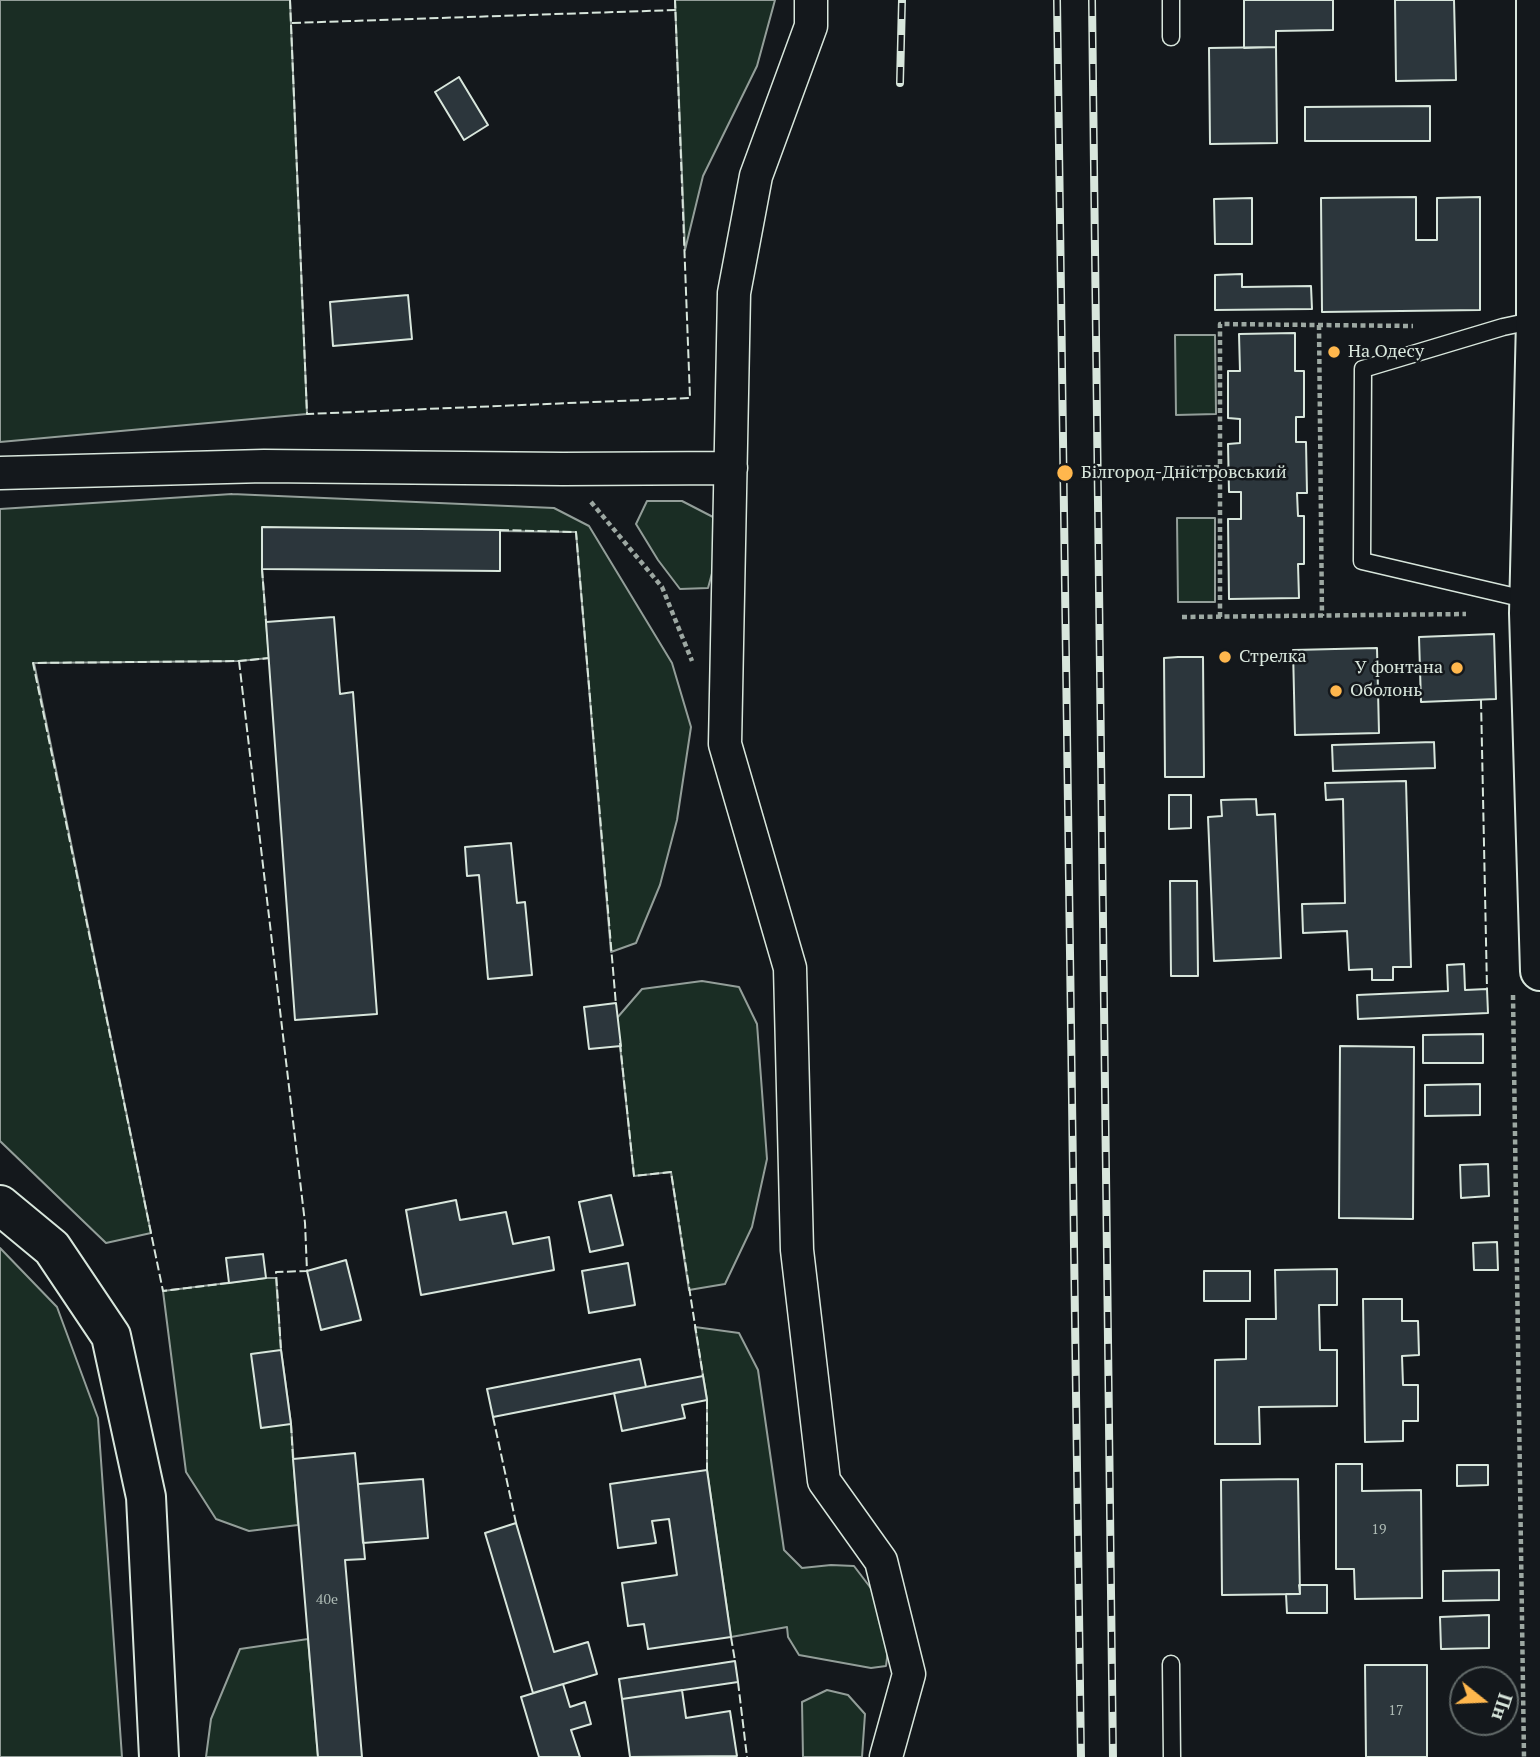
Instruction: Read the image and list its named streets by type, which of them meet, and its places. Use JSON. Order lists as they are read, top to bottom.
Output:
{
  "places": [
    "На Одесу",
    "Білгород-Дністровський",
    "Стрелка",
    "У фонтана",
    "Оболонь"
  ],
  "house_numbers": ["19", "40е", "17"],
  "north": "right"
}
